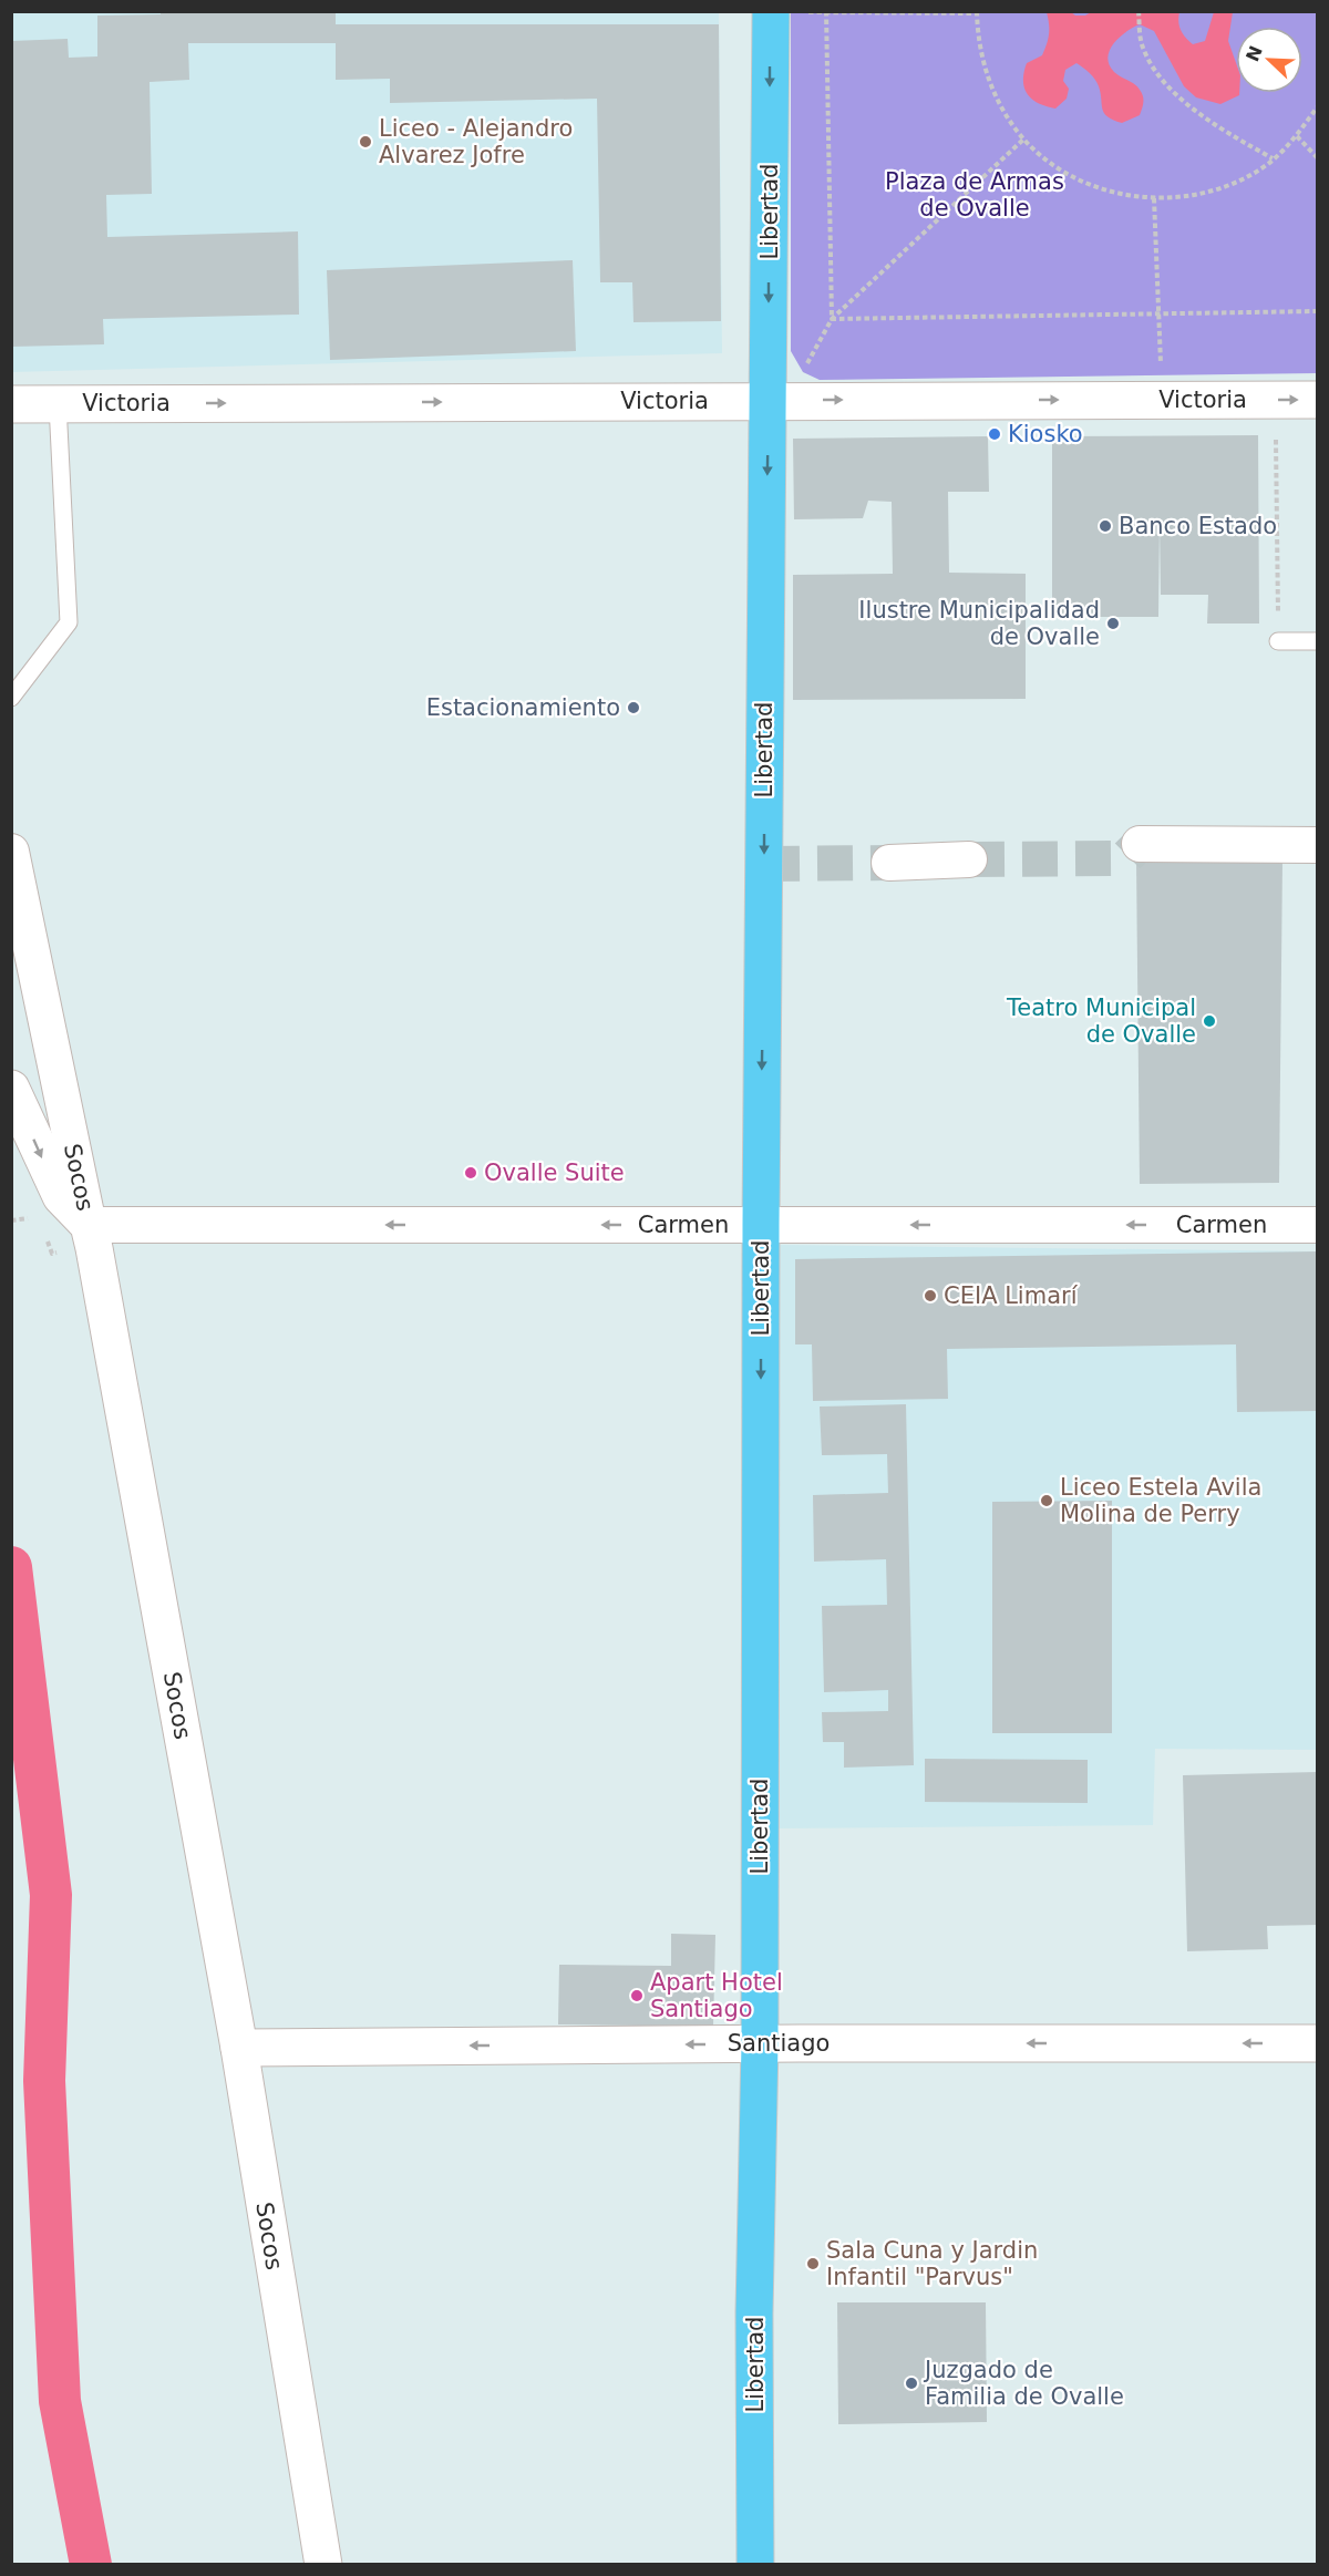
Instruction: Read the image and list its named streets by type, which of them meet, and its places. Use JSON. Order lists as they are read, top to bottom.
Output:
{
  "streets": {
    "main road": ["Libertad"],
    "street": [
      "Victoria",
      "Socos",
      "Carmen",
      "Santiago"
    ]
  },
  "crossings": [
    ["Libertad", "Victoria"],
    ["Libertad", "Carmen"],
    ["Libertad", "Santiago"],
    ["Socos", "Carmen"],
    ["Socos", "Santiago"]
  ],
  "one_way": [
    "Libertad",
    "Victoria",
    "Carmen",
    "Santiago"
  ],
  "parks": ["Plaza de Armas de Ovalle"],
  "places": [
    "Liceo - Alejandro Alvarez Jofre",
    "Kiosko",
    "Banco Estado",
    "Ilustre Municipalidad de Ovalle",
    "Estacionamiento",
    "Teatro Municipal de Ovalle",
    "Ovalle Suite",
    "CEIA Limarí",
    "Liceo Estela Avila Molina de Perry",
    "Apart Hotel Santiago",
    "Sala Cuna y Jardin Infantil \"Parvus\"",
    "Juzgado de Familia de Ovalle"
  ],
  "north": "top left"
}
